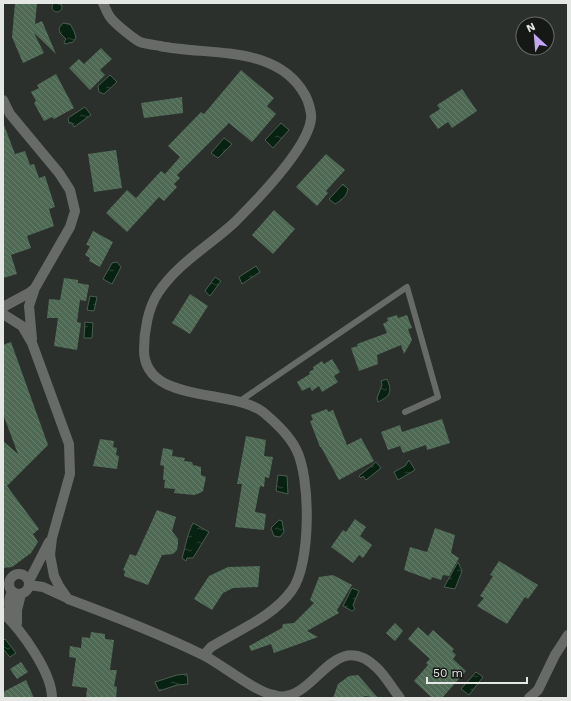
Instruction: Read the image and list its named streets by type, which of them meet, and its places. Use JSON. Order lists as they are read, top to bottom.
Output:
{
  "scale_bar": "50 m",
  "north": "top left"
}
